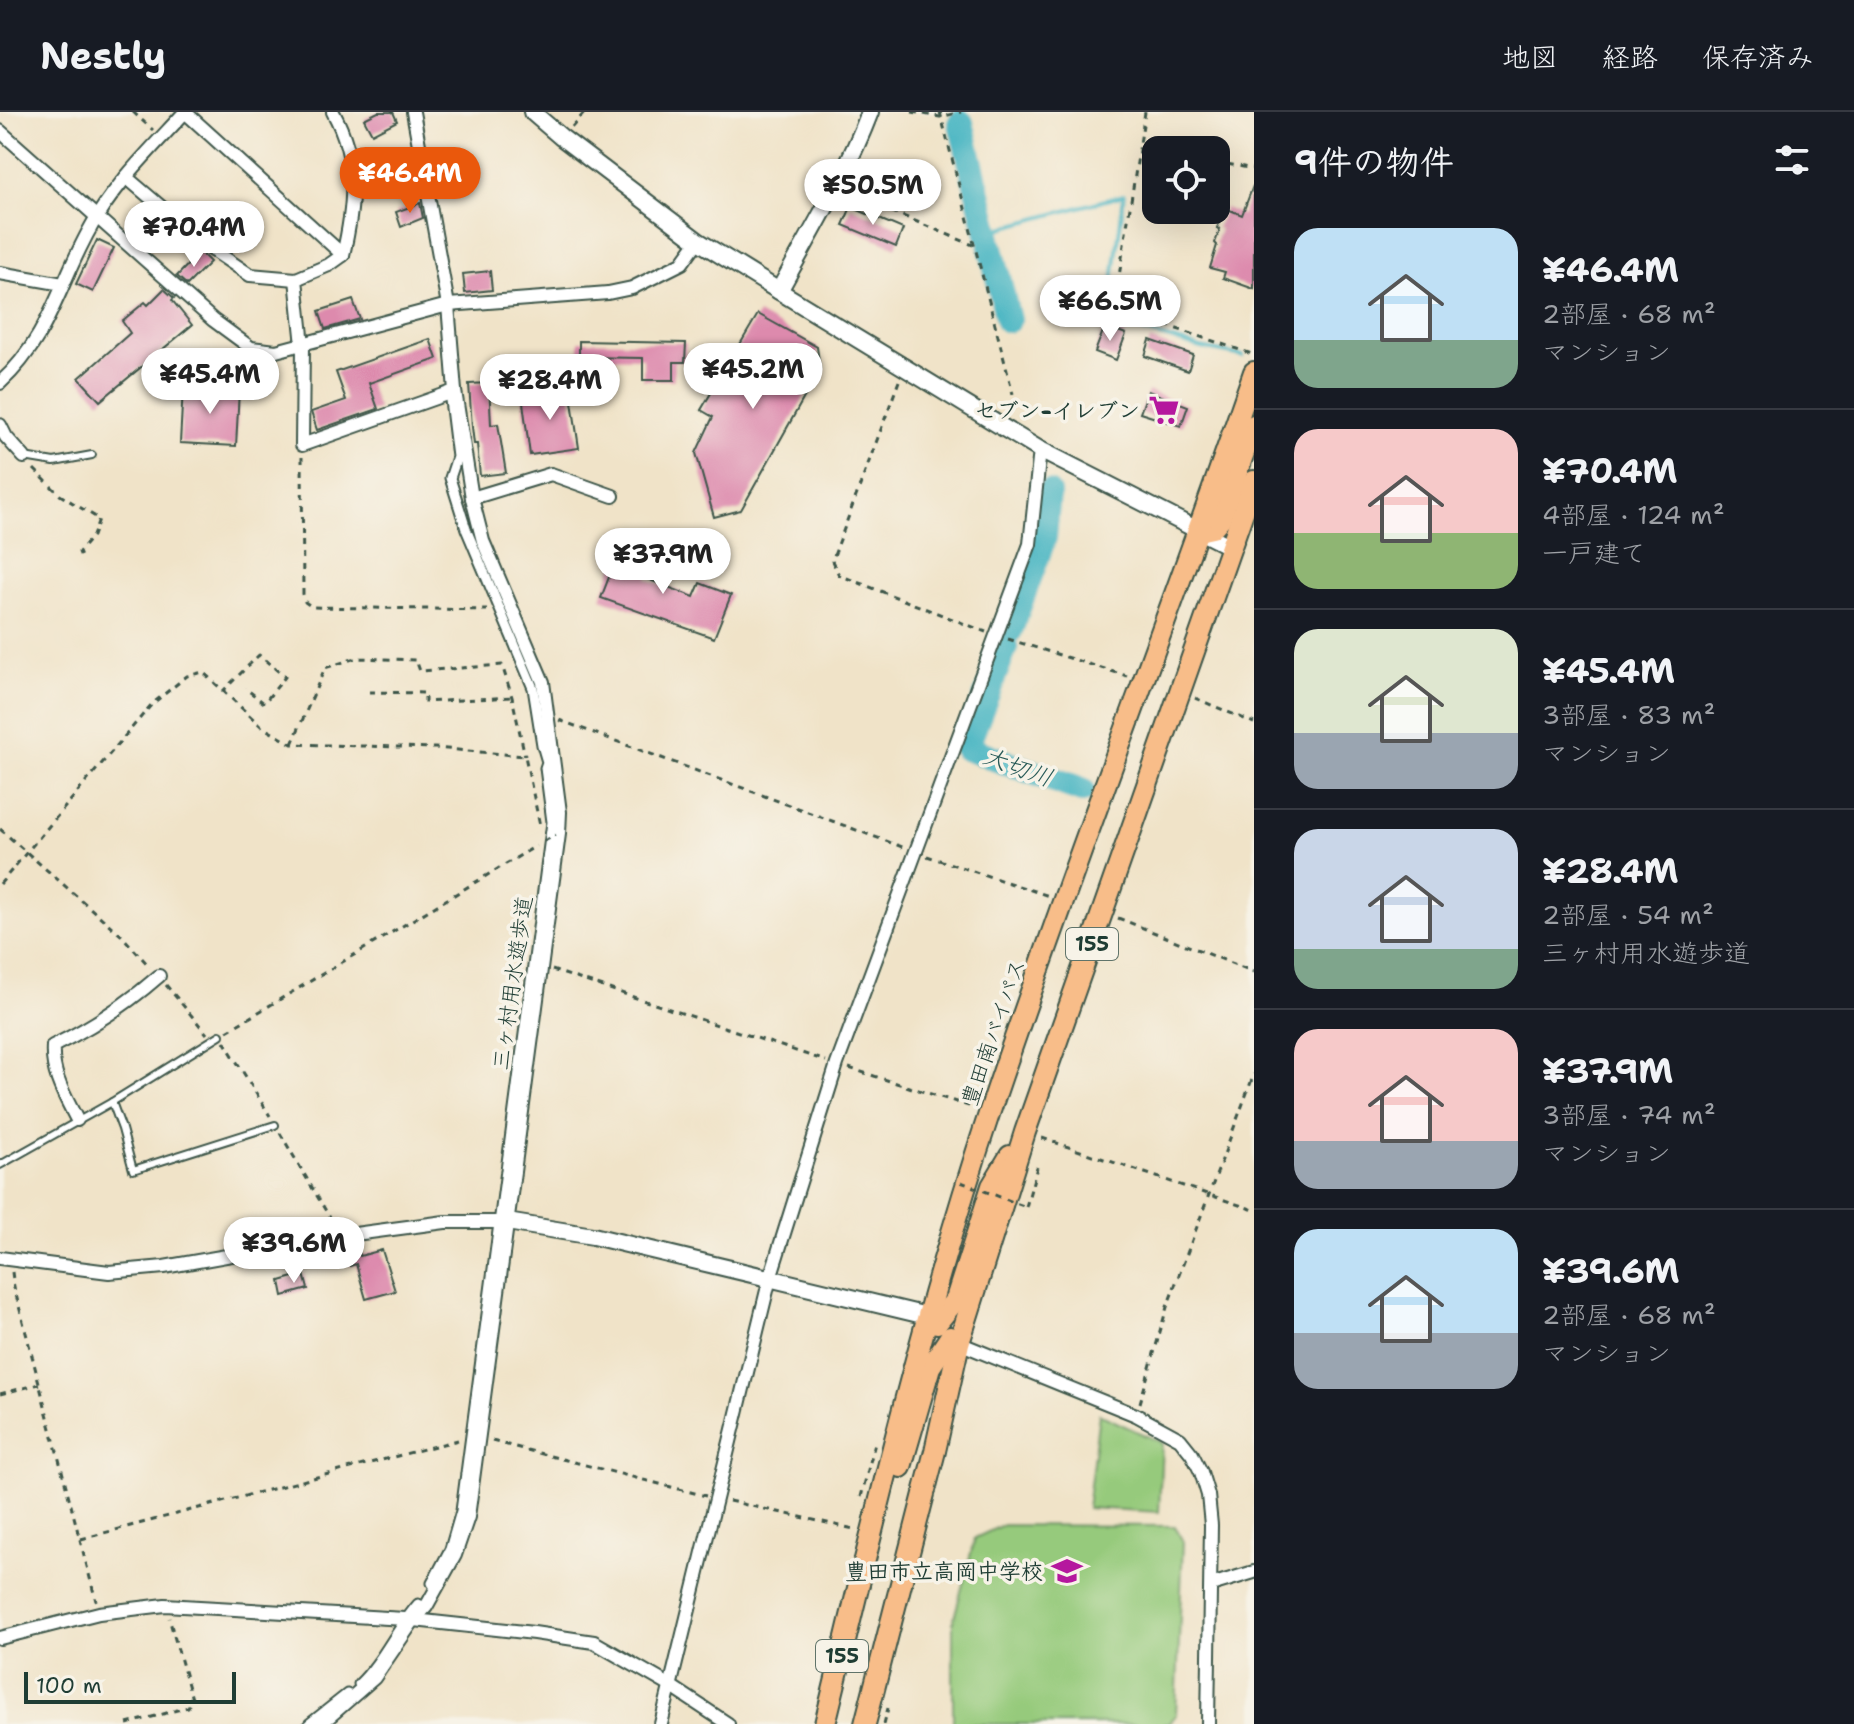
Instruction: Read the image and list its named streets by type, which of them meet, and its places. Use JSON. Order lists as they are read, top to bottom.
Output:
{
  "streets": {
    "highway": ["155", "豊田南バイパス"],
    "street": ["三ヶ村用水遊歩道"]
  },
  "crossings": [
    ["155", "豊田南バイパス"]
  ],
  "water": ["大切川"],
  "places": {
    "supermarket": ["セブン-イレブン"],
    "school or university": ["豊田市立高岡中学校"]
  },
  "scale_bar": "100 m",
  "page": {
    "header": "Nestly",
    "nav": ["地図", "経路", "保存済み"],
    "heading": "9件の物件",
    "price": [
      "¥46.4M",
      "¥50.5M",
      "¥70.4M",
      "¥66.5M",
      "¥45.2M",
      "¥45.4M",
      "¥28.4M",
      "¥37.9M",
      "¥39.6M"
    ],
    "list": [
      {
        "name": "¥46.4M",
        "note": "2部屋 · 68 m² · マンション"
      },
      {
        "name": "¥70.4M",
        "note": "4部屋 · 124 m² · 一戸建て"
      },
      {
        "name": "¥45.4M",
        "note": "3部屋 · 83 m² · マンション"
      },
      {
        "name": "¥28.4M",
        "note": "2部屋 · 54 m² · 三ヶ村用水遊歩道"
      },
      {
        "name": "¥37.9M",
        "note": "3部屋 · 74 m² · マンション"
      },
      {
        "name": "¥39.6M",
        "note": "2部屋 · 68 m² · マンション"
      }
    ],
    "scale": "100 m"
  }
}
